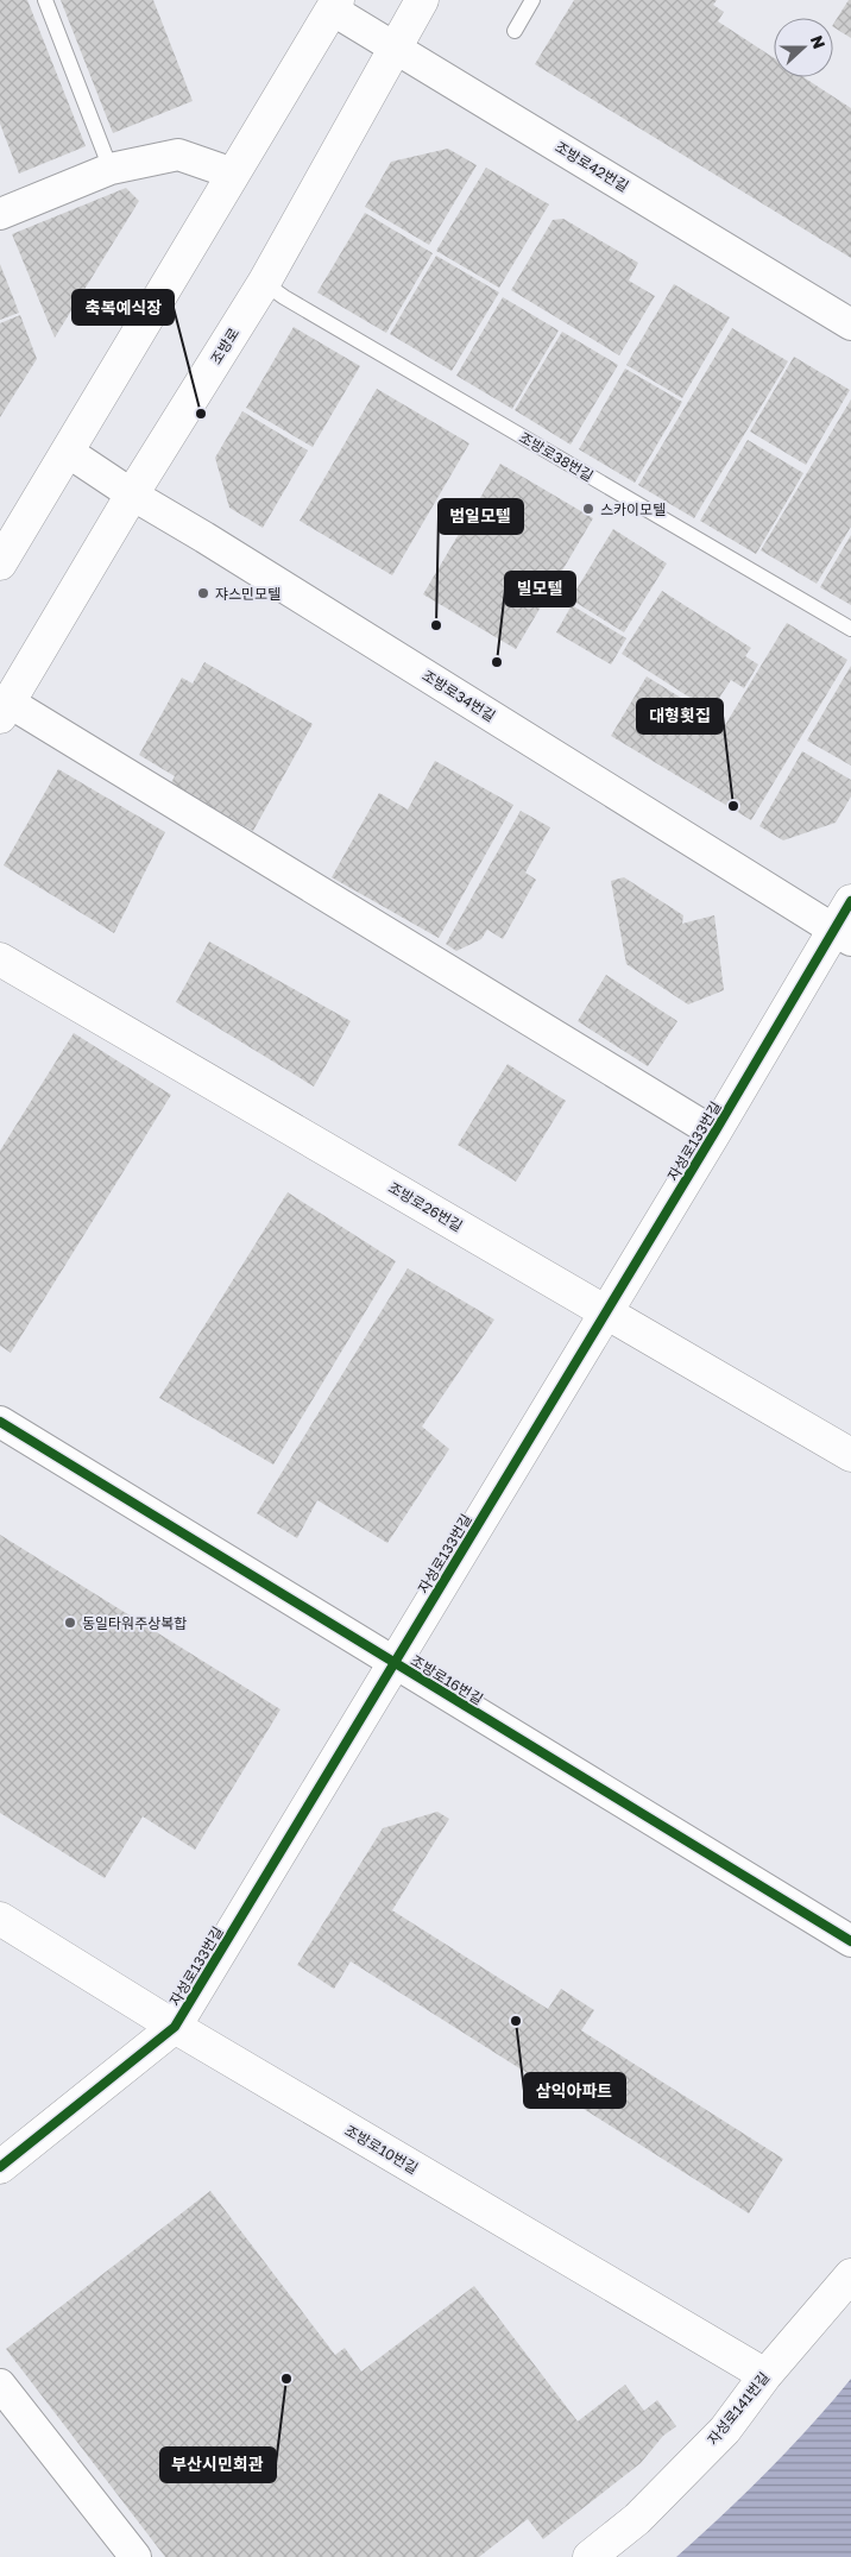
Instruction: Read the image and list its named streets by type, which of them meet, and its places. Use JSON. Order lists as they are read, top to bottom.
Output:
{
  "streets": {
    "street": [
      "조방로42번길",
      "조방로",
      "조방로34번길",
      "자성로133번길",
      "조방로26번길",
      "조방로16번길",
      "조방로10번길",
      "자성로141번길"
    ],
    "lane": ["조방로38번길"]
  },
  "crossings": [
    ["조방로42번길", "조방로"],
    ["조방로", "조방로38번길"],
    ["조방로", "조방로34번길"],
    ["조방로34번길", "자성로133번길"],
    ["자성로133번길", "조방로26번길"],
    ["자성로133번길", "조방로16번길"],
    ["자성로133번길", "조방로10번길"],
    ["조방로10번길", "자성로141번길"]
  ],
  "places": [
    "축복예식장",
    "스카이모텔",
    "쟈스민모텔",
    "범일모텔",
    "빌모텔",
    "대형횟집",
    "동일타워주상복합",
    "삼익아파트",
    "부산시민회관"
  ],
  "north": "right"
}
